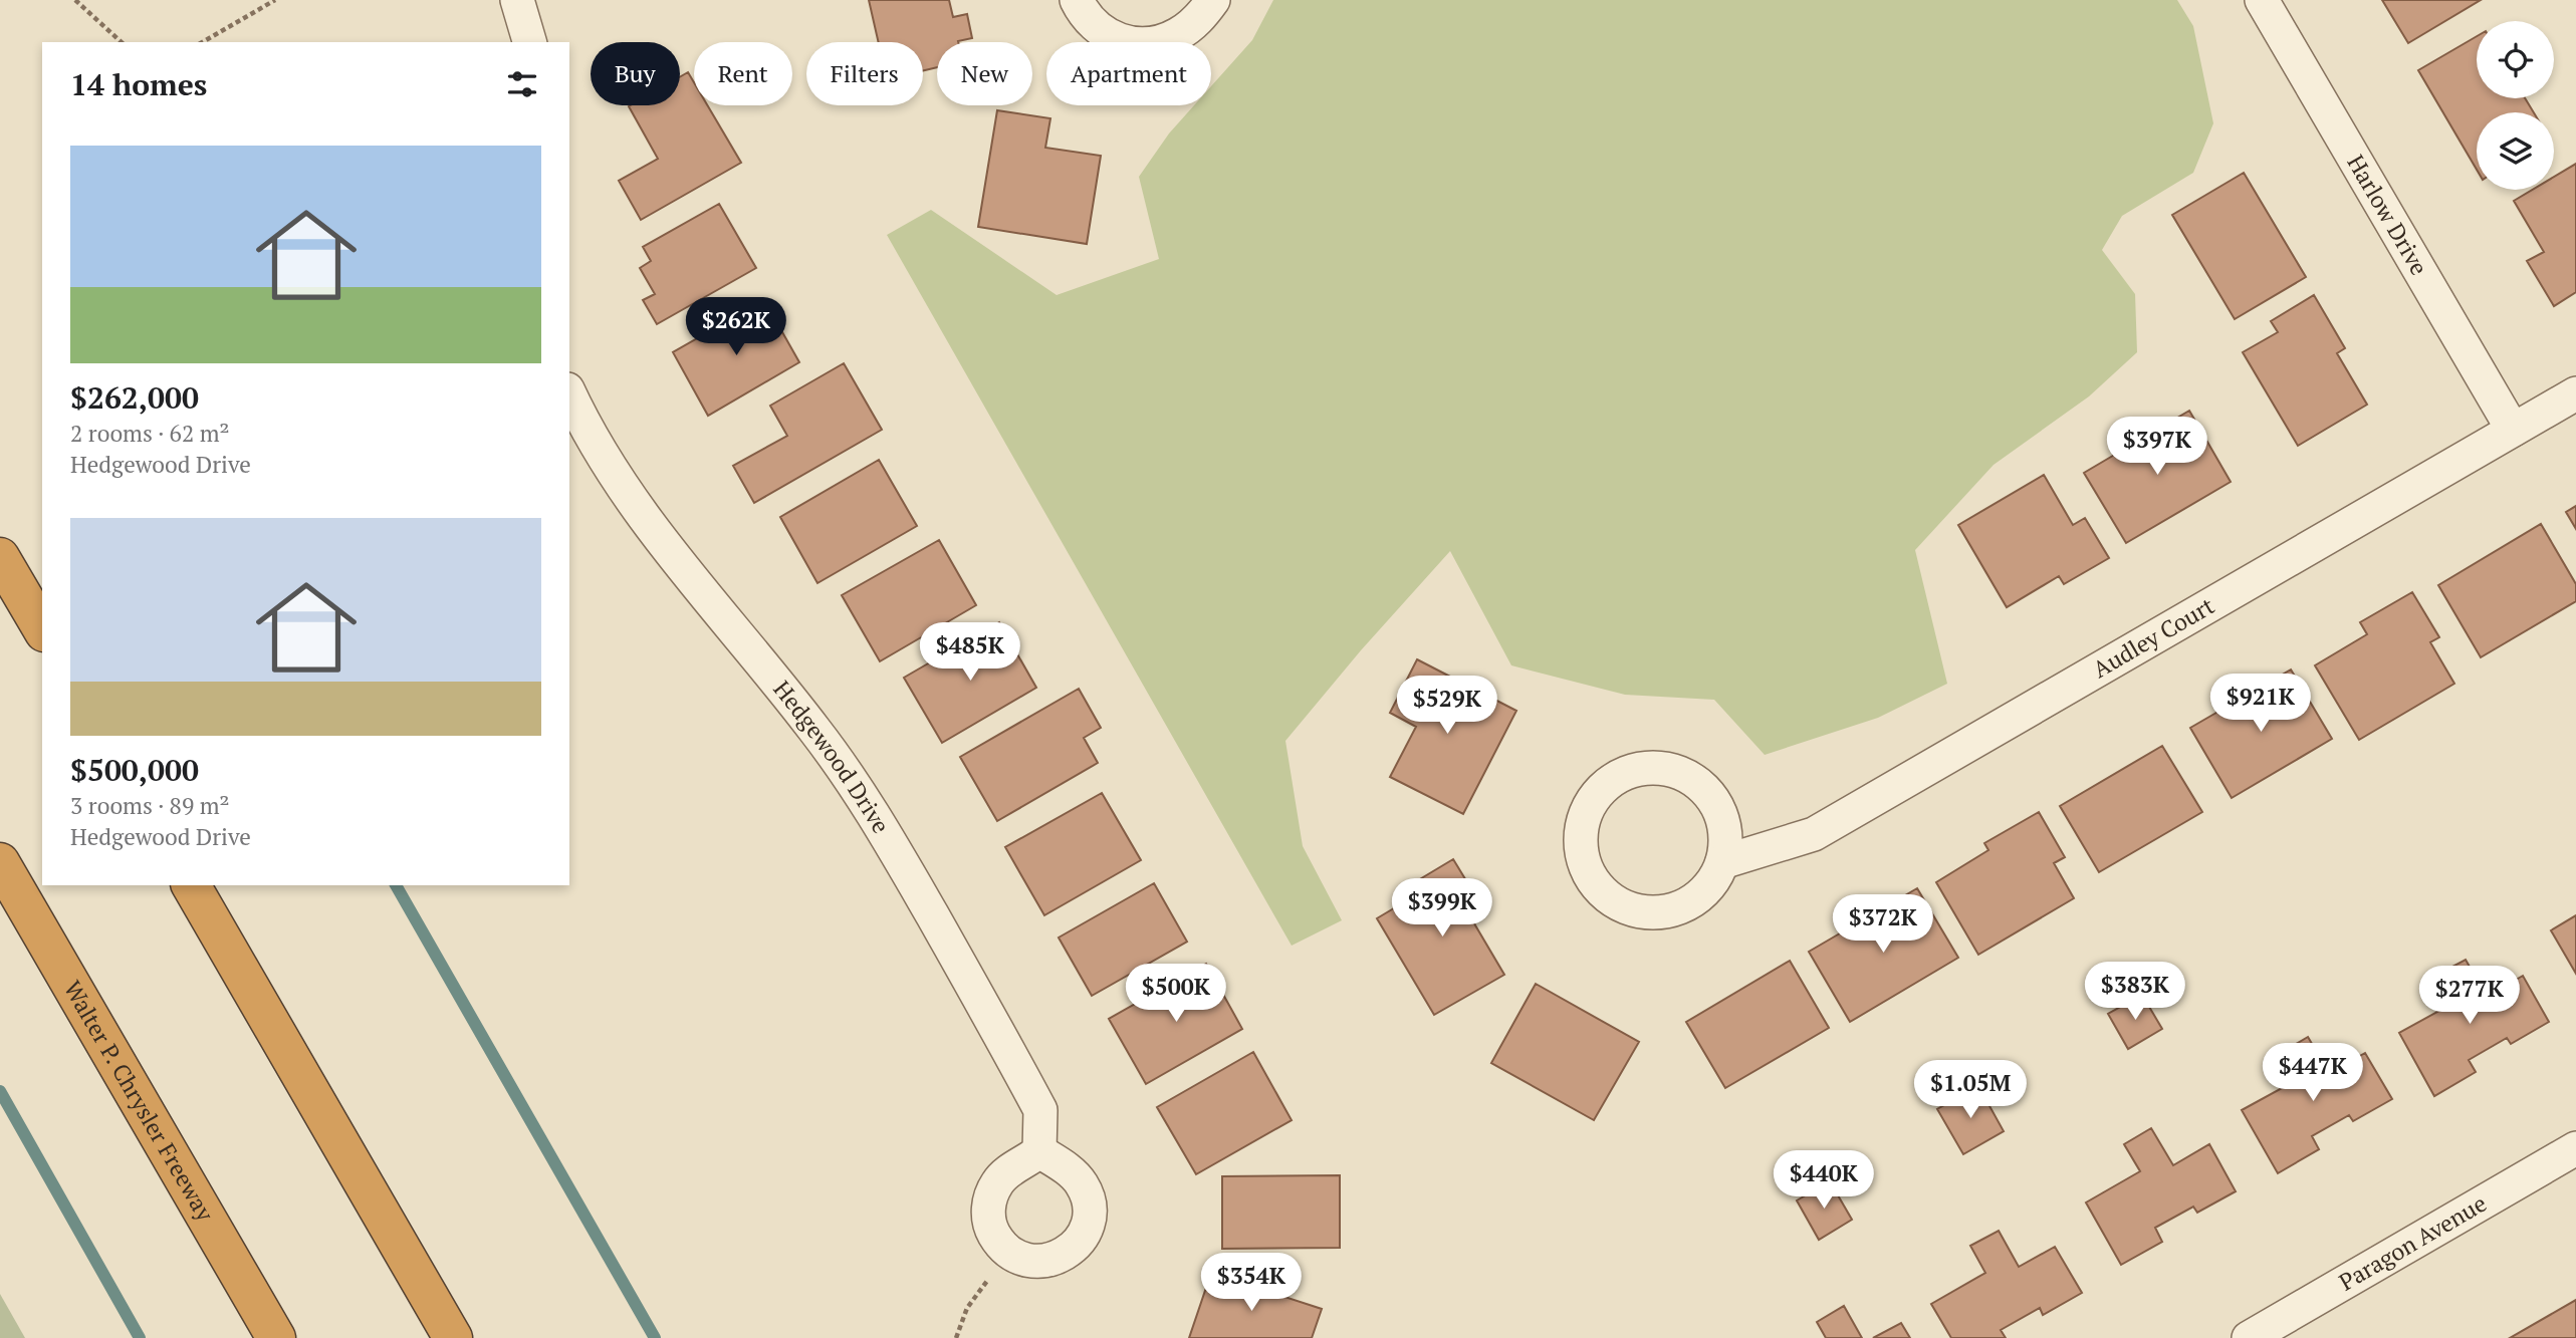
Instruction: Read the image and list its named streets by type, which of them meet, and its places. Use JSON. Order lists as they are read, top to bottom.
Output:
{
  "streets": {
    "highway": ["Walter P. Chrysler Freeway"],
    "street": [
      "Harlow Drive",
      "Audley Court",
      "Hedgewood Drive",
      "Paragon Avenue"
    ]
  },
  "crossings": [
    ["Harlow Drive", "Audley Court"]
  ],
  "page": {
    "chip": [
      "Buy",
      "Rent",
      "Filters",
      "New",
      "Apartment"
    ],
    "heading": "14 homes",
    "list": [
      {
        "name": "$262,000",
        "note": "2 rooms · 62 m² · Hedgewood Drive"
      },
      {
        "name": "$500,000",
        "note": "3 rooms · 89 m² · Hedgewood Drive"
      }
    ],
    "price": [
      "$262K",
      "$397K",
      "$485K",
      "$921K",
      "$529K",
      "$399K",
      "$372K",
      "$383K",
      "$500K",
      "$277K",
      "$447K",
      "$1.05M",
      "$440K",
      "$354K"
    ]
  }
}
